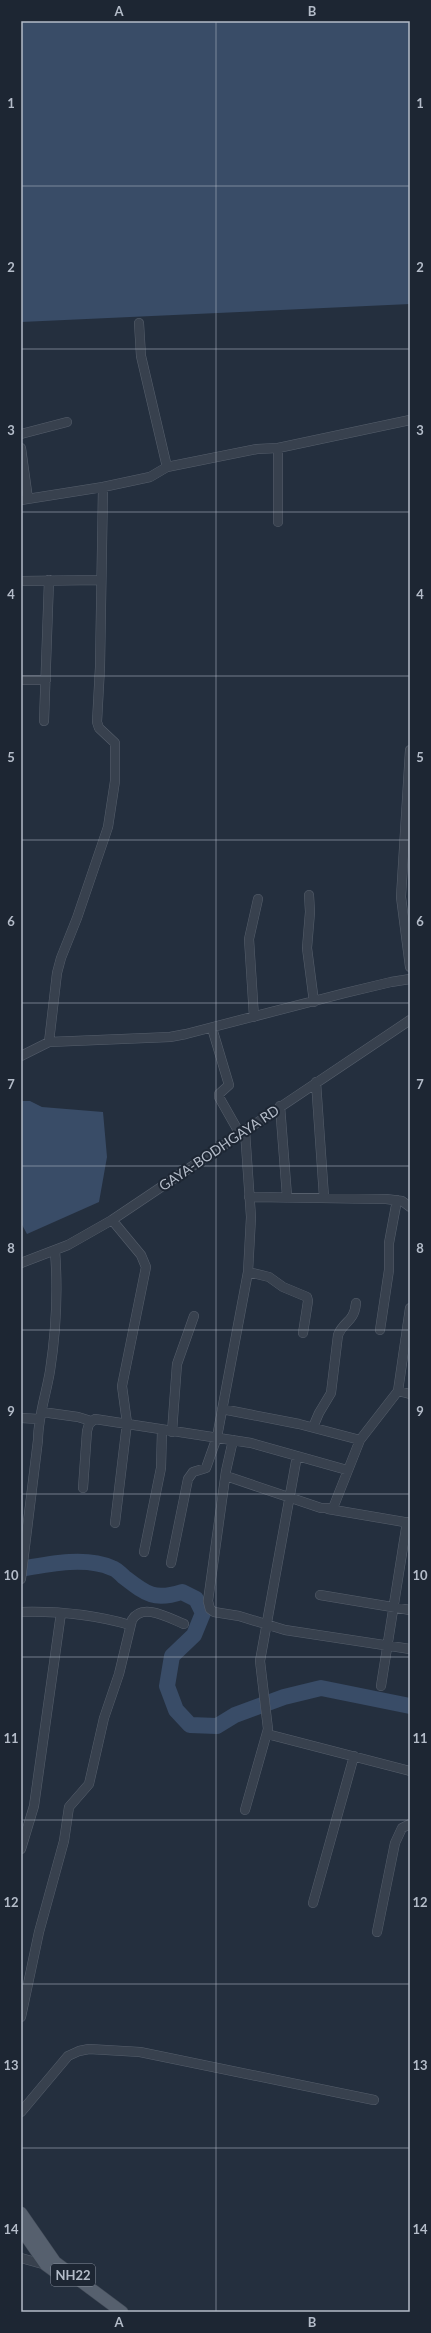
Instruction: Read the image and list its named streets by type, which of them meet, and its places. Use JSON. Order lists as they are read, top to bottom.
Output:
{
  "streets": {
    "main road": ["NH22"],
    "street": ["GAYA-BODHGAYA RD"]
  },
  "grid": {
    "columns": ["A", "B"],
    "rows": [
      "1",
      "2",
      "3",
      "4",
      "5",
      "6",
      "7",
      "8",
      "9",
      "10",
      "11",
      "12",
      "13",
      "14"
    ]
  }
}
